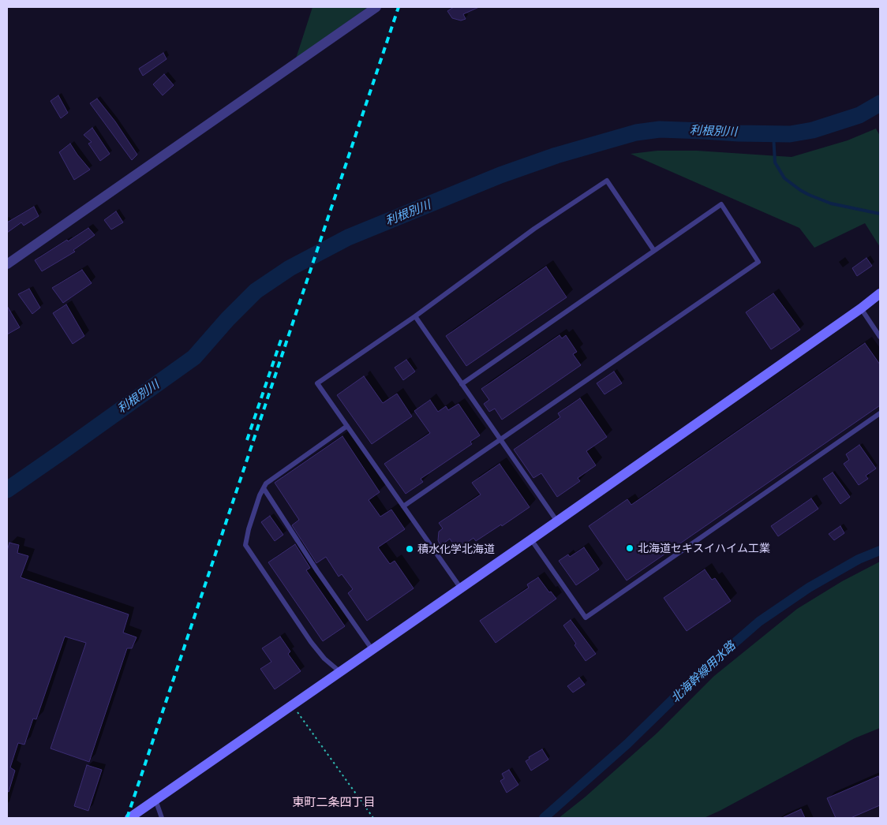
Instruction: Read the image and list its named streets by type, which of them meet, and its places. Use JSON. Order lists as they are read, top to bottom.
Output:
{
  "districts": ["東町二条四丁目"],
  "water": ["利根別川", "北海幹線用水路"],
  "places": ["北海道セキスイハイム工業", "積水化学北海道"]
}
